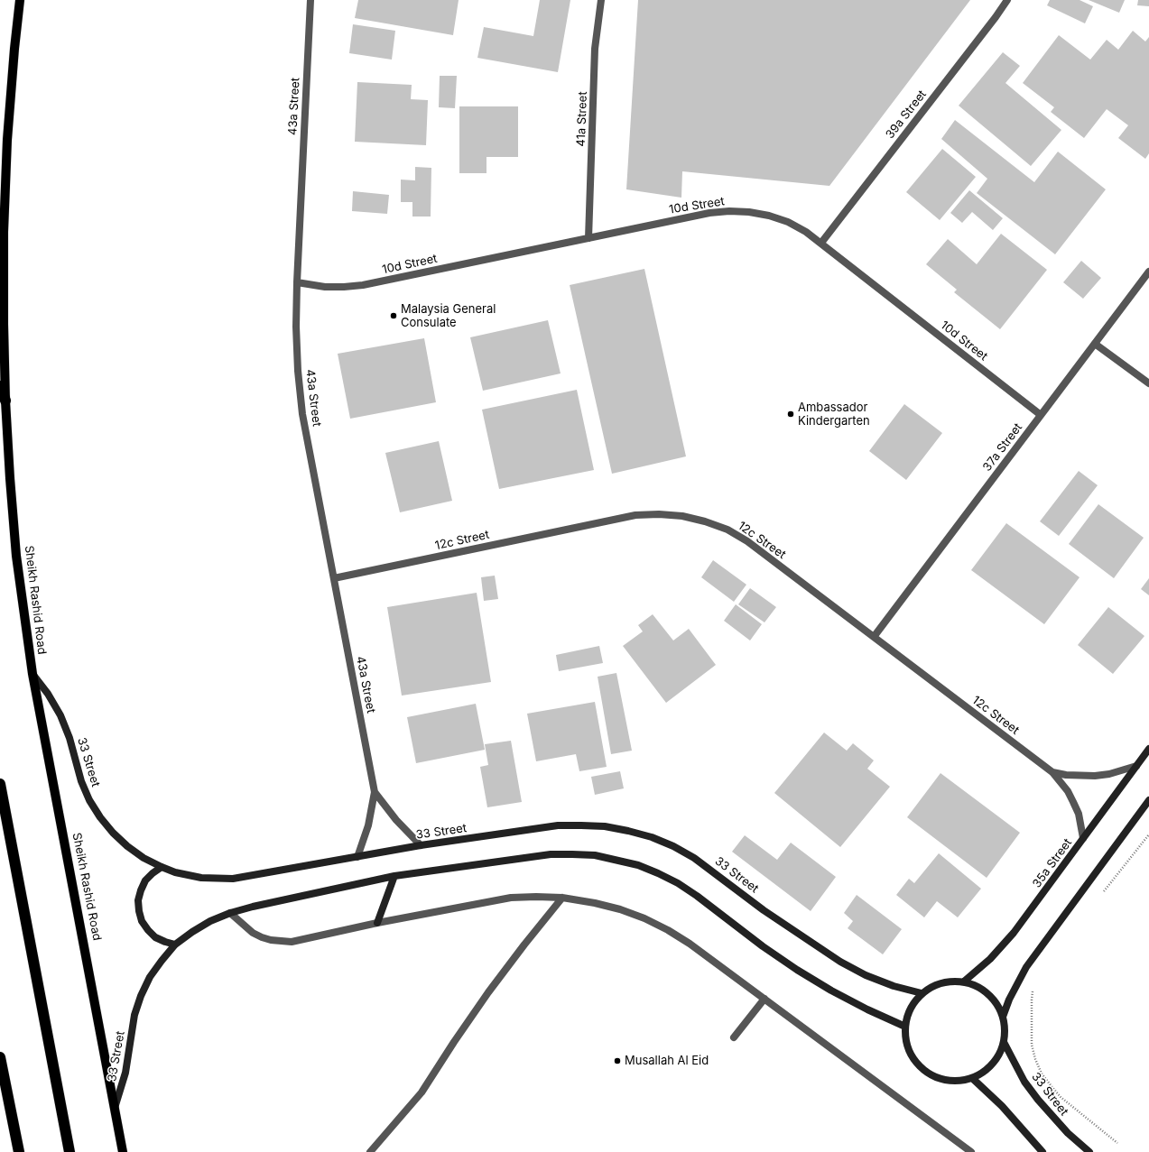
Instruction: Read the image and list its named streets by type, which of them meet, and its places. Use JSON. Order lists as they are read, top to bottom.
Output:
{
  "streets": {
    "main road": ["Sheikh Rashid Road"],
    "street": [
      "43a Street",
      "39a Street",
      "41a Street",
      "10d Street",
      "37a Street",
      "12c Street",
      "33 Street",
      "35a Street"
    ]
  },
  "crossings": [
    ["43a Street", "10d Street"],
    ["43a Street", "12c Street"],
    ["43a Street", "33 Street"],
    ["39a Street", "10d Street"],
    ["41a Street", "10d Street"],
    ["10d Street", "37a Street"],
    ["37a Street", "12c Street"],
    ["12c Street", "35a Street"],
    ["Sheikh Rashid Road", "33 Street"],
    ["33 Street", "35a Street"]
  ],
  "places": ["Malaysia General Consulate", "Ambassador Kindergarten", "Musallah Al Eid"]
}
